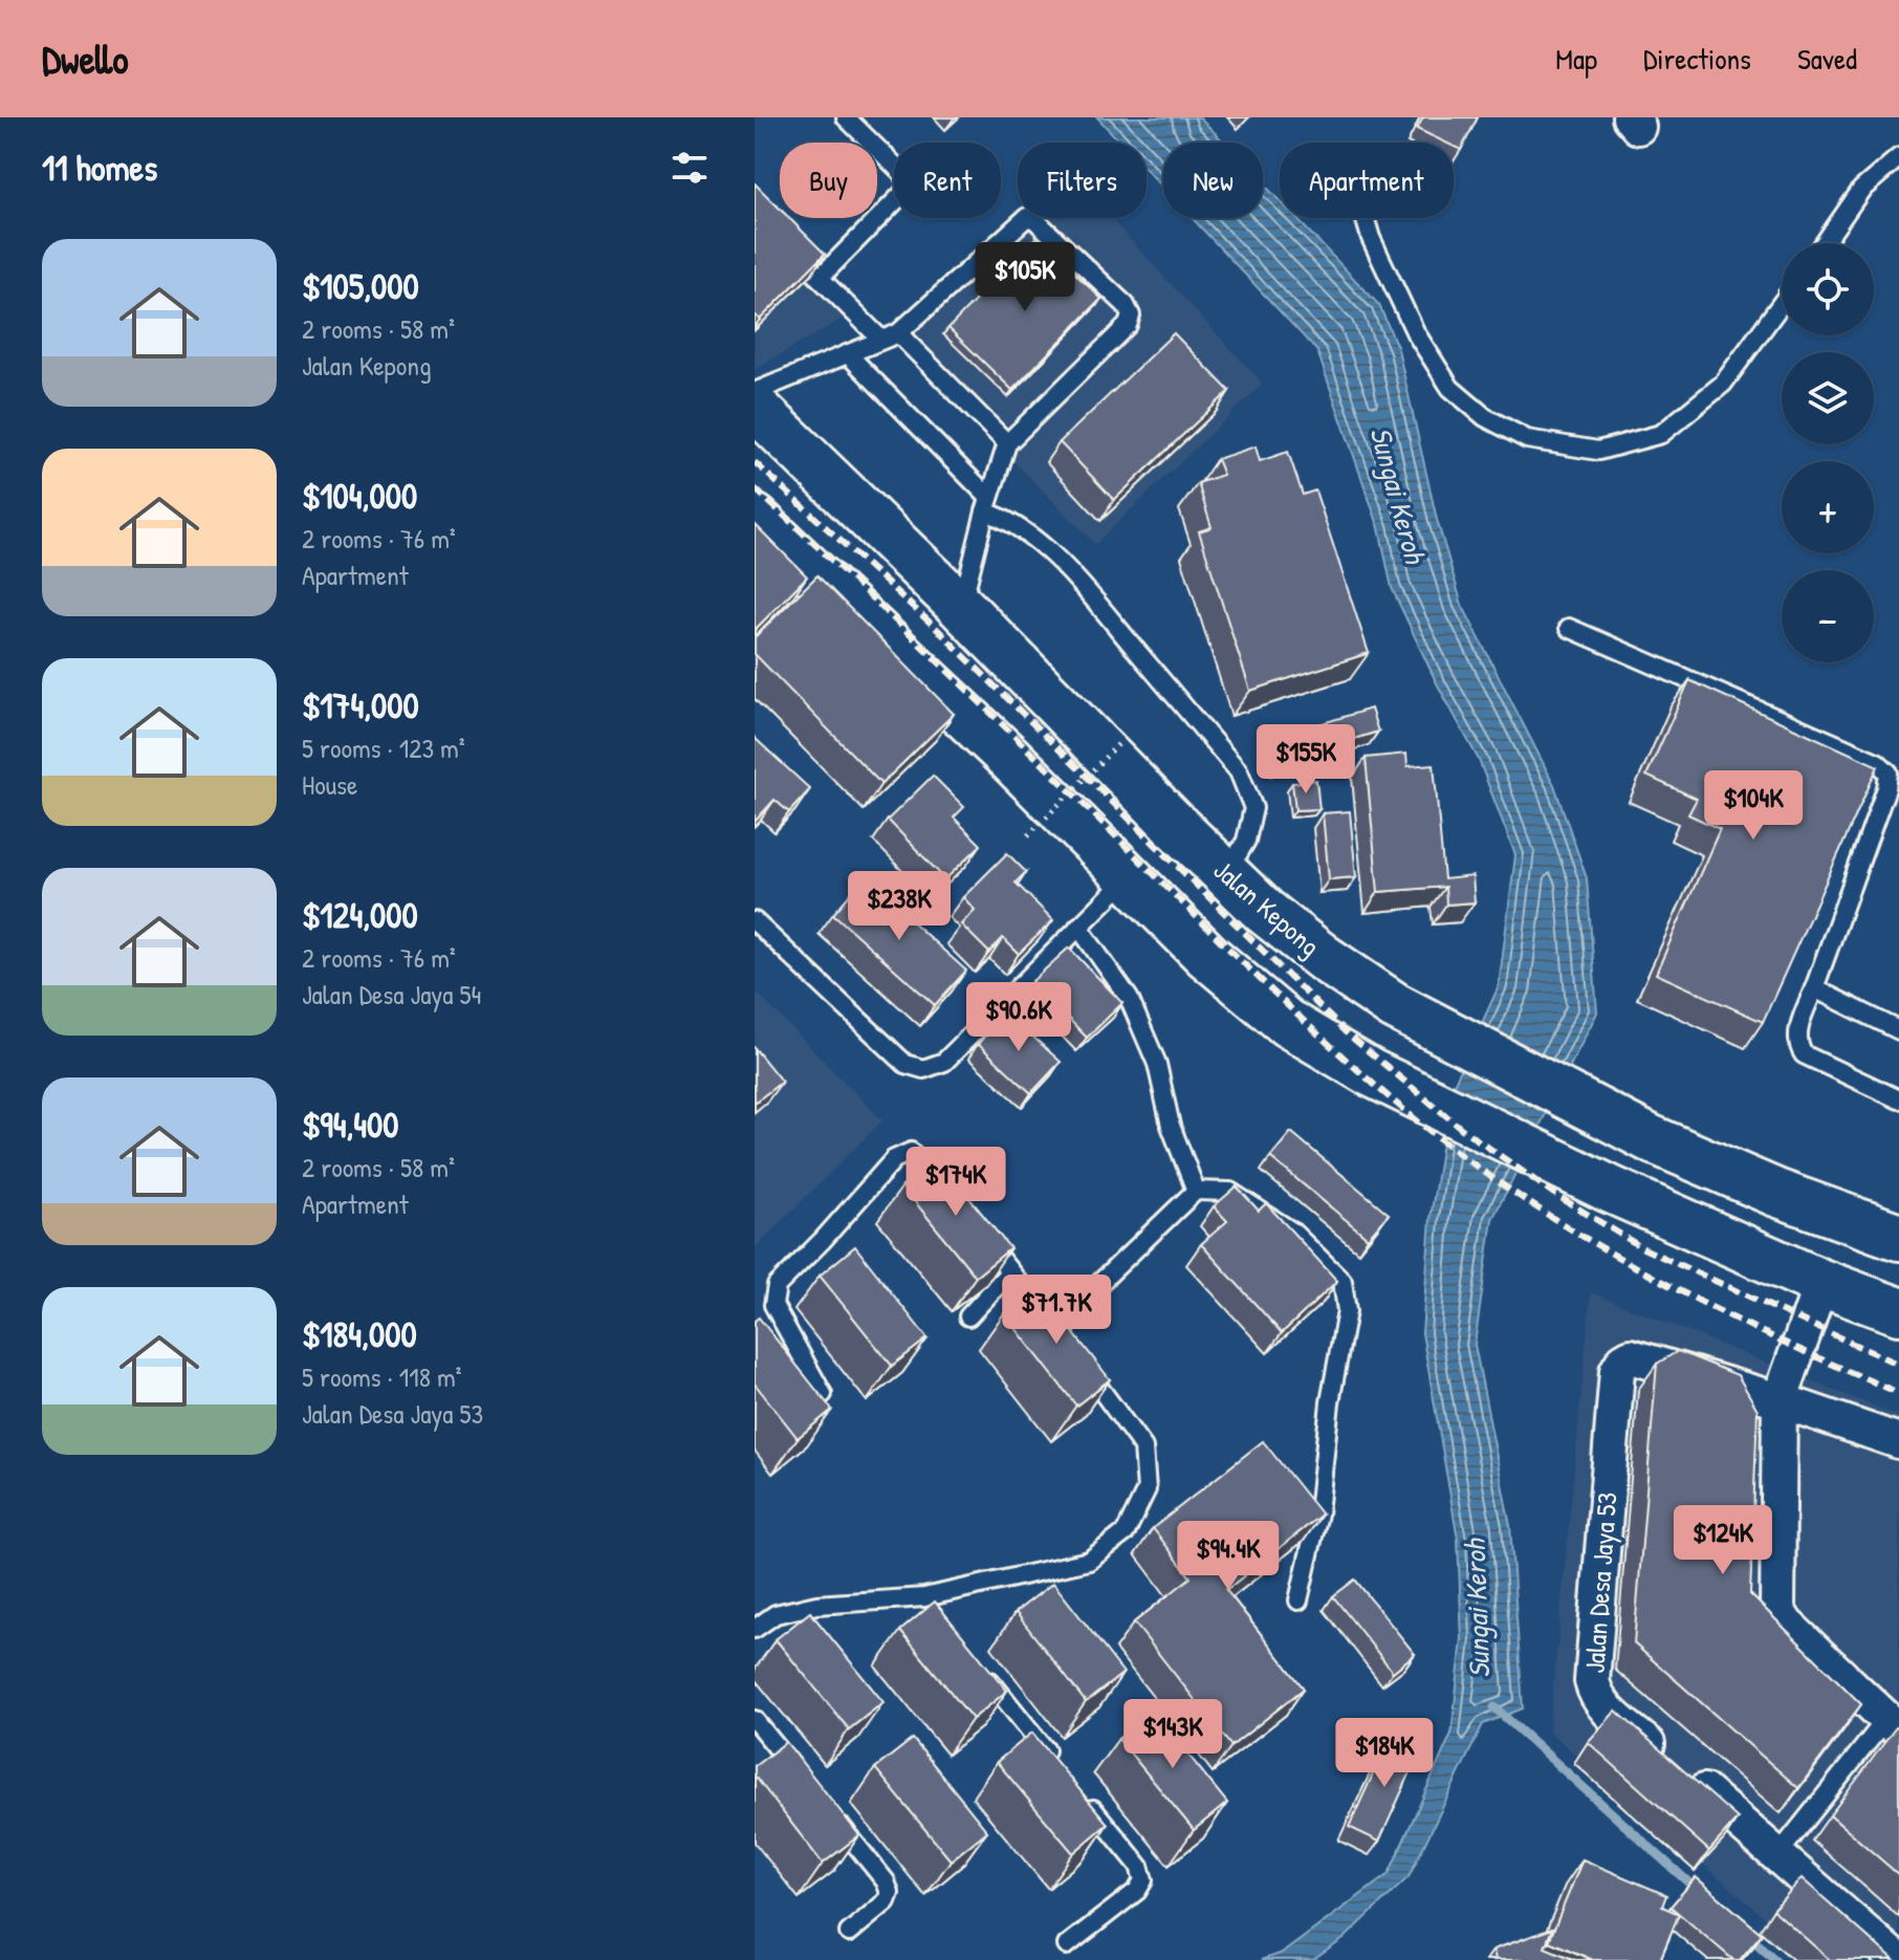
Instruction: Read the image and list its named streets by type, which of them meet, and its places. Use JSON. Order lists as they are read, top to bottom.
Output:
{
  "streets": {
    "main road": ["Jalan Kepong"],
    "street": ["Jalan Desa Jaya 53"]
  },
  "water": ["Sungai Keroh"],
  "page": {
    "header": "Dwello",
    "nav": ["Map", "Directions", "Saved"],
    "heading": "11 homes",
    "chip": [
      "Buy",
      "Rent",
      "Filters",
      "New",
      "Apartment"
    ],
    "list": [
      {
        "name": "$105,000",
        "note": "2 rooms · 58 m² · Jalan Kepong"
      },
      {
        "name": "$104,000",
        "note": "2 rooms · 76 m² · Apartment"
      },
      {
        "name": "$174,000",
        "note": "5 rooms · 123 m² · House"
      },
      {
        "name": "$124,000",
        "note": "2 rooms · 76 m² · Jalan Desa Jaya 54"
      },
      {
        "name": "$94,400",
        "note": "2 rooms · 58 m² · Apartment"
      },
      {
        "name": "$184,000",
        "note": "5 rooms · 118 m² · Jalan Desa Jaya 53"
      }
    ],
    "price": [
      "$105K",
      "$155K",
      "$104K",
      "$238K",
      "$90.6K",
      "$174K",
      "$71.7K",
      "$124K",
      "$94.4K",
      "$143K",
      "$184K"
    ],
    "map_buttons": ["+", "−"]
  }
}
